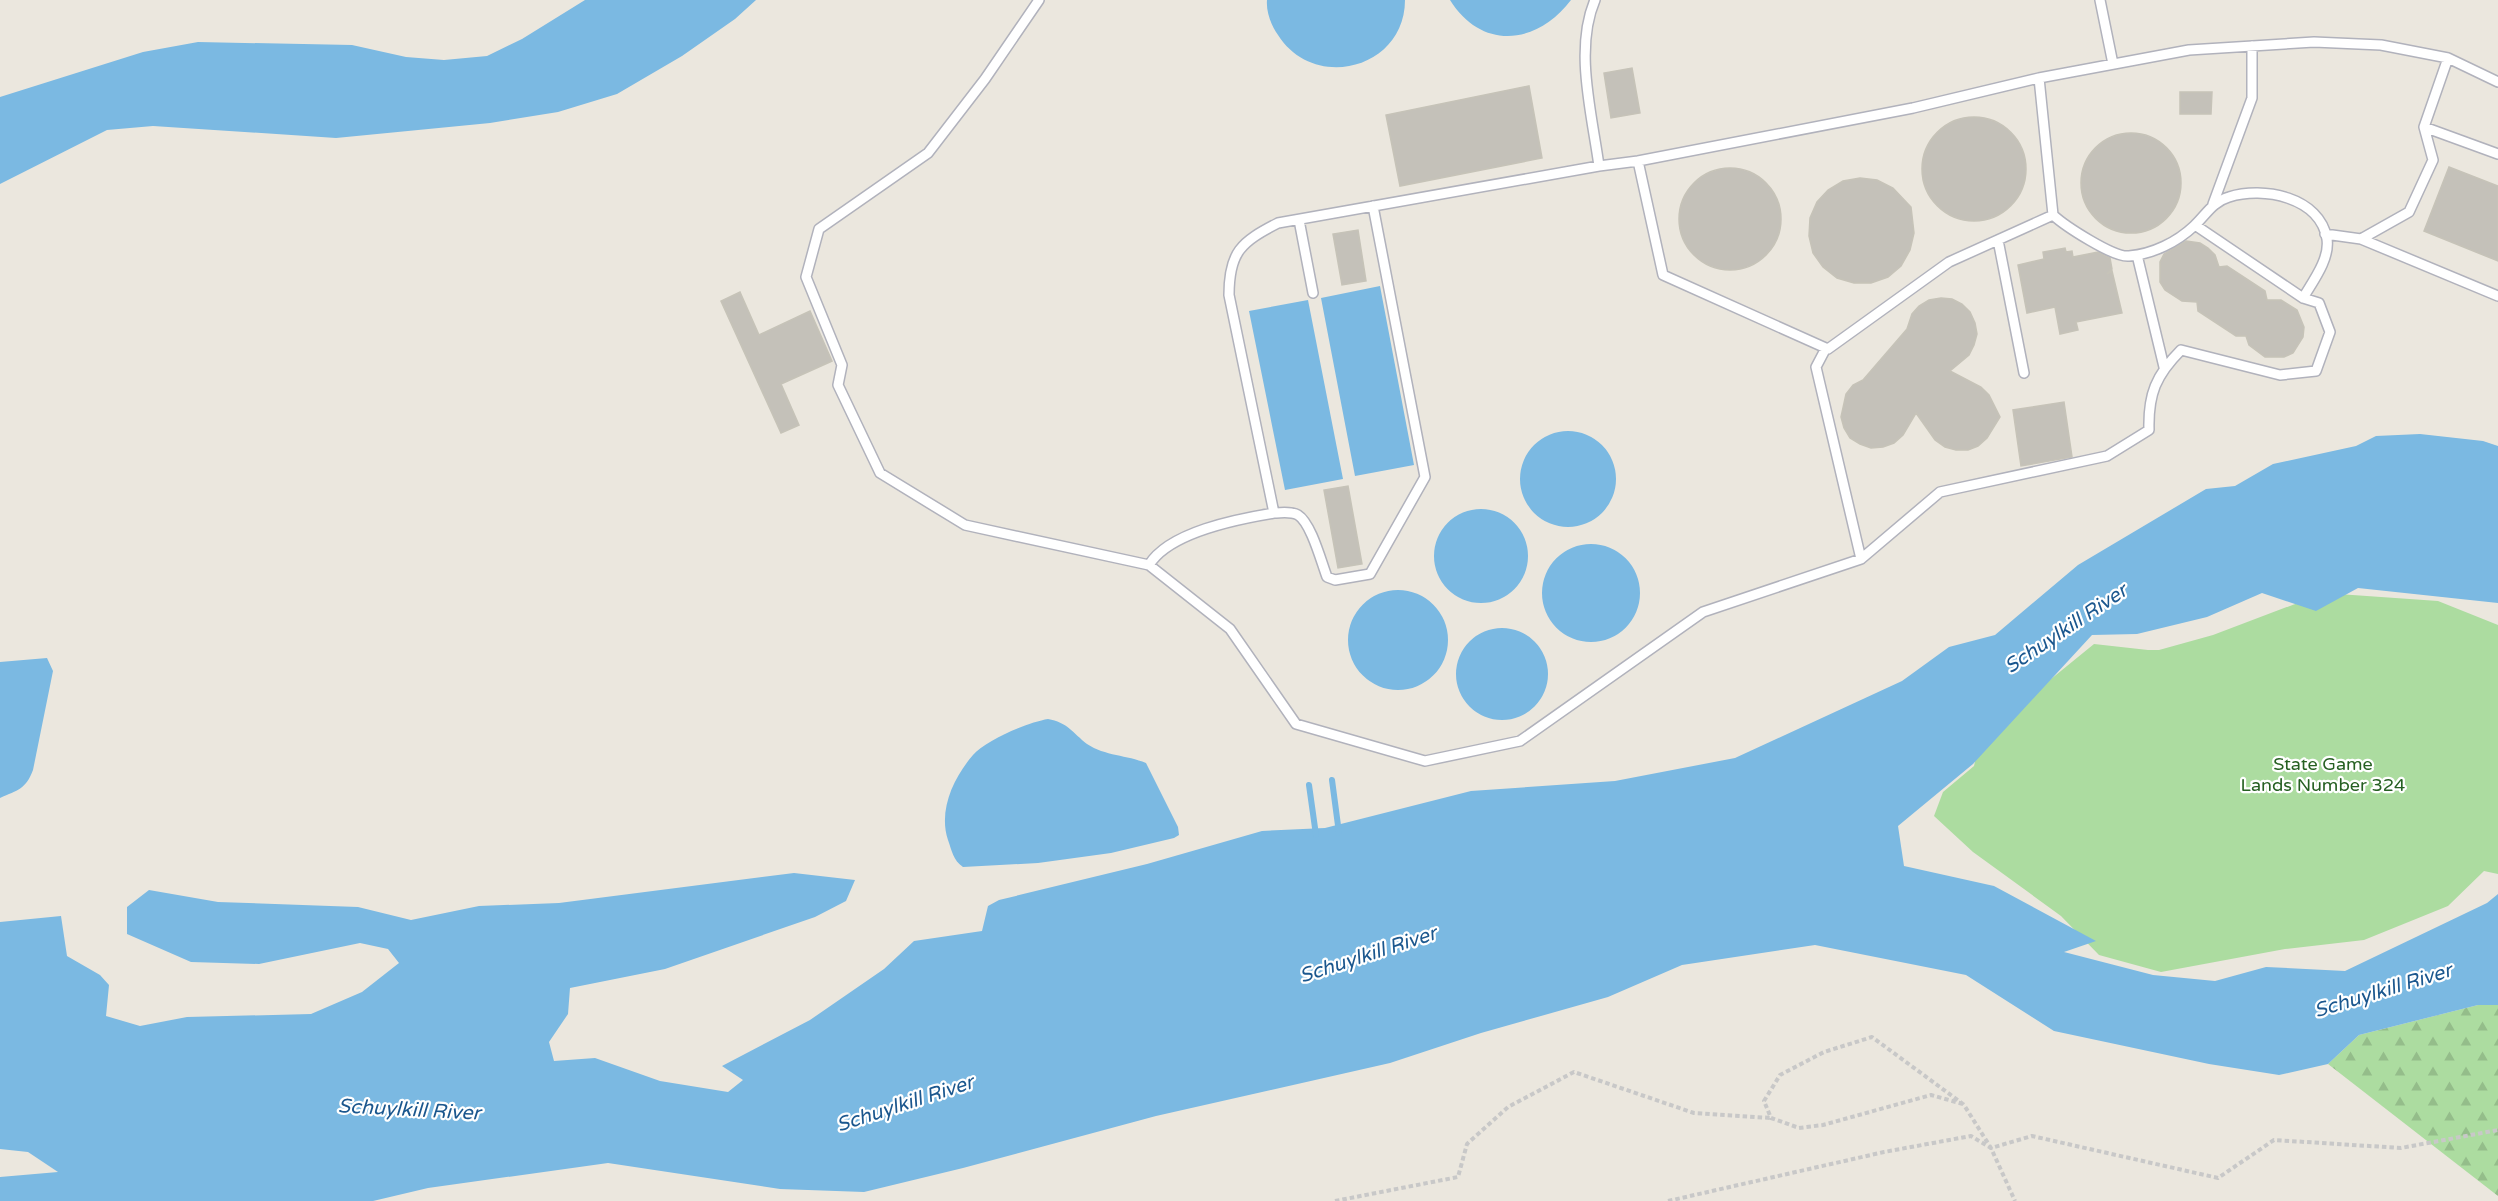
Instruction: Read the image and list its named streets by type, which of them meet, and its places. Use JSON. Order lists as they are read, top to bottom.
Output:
{
  "water": ["Schuylkill River"],
  "parks": ["State Game Lands Number 324"]
}
